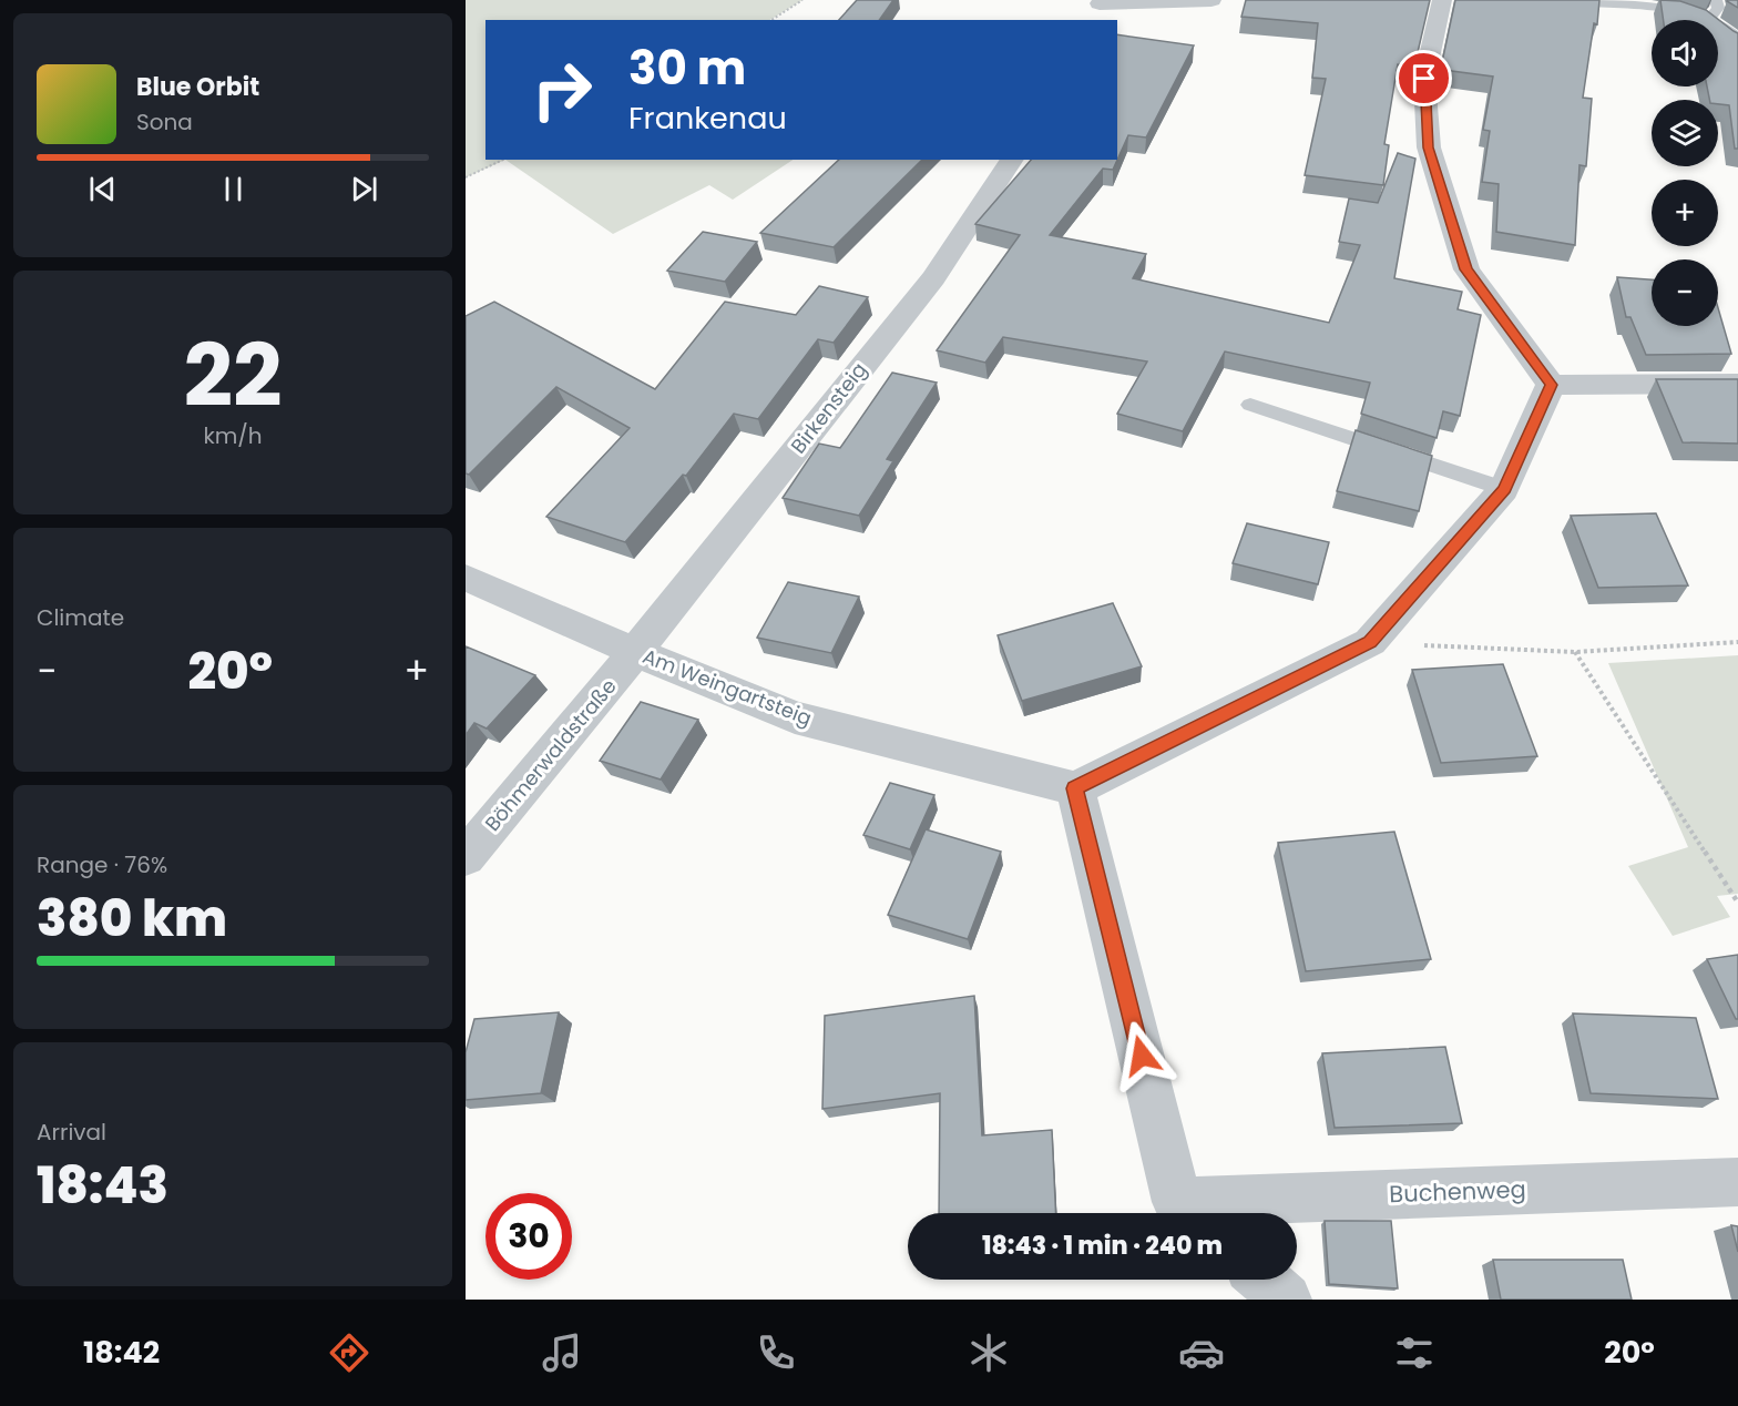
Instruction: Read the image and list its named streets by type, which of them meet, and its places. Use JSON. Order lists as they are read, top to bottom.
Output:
{
  "streets": {
    "street": [
      "Birkensteig",
      "Am Weingartsteig",
      "Böhmerwaldstraße",
      "Buchenweg"
    ]
  },
  "crossings": [
    ["Birkensteig", "Am Weingartsteig"],
    ["Birkensteig", "Böhmerwaldstraße"],
    ["Am Weingartsteig", "Böhmerwaldstraße"]
  ],
  "page": {
    "map_buttons": ["+", "−"],
    "turn": ["30 m", "Frankenau"],
    "song": ["Blue Orbit", "Sona"],
    "tile": [
      ["22", "km/h"],
      "Climate",
      ["Range · 76%", "380 km"],
      ["Arrival", "18:43"]
    ],
    "heat": ["−", "20°", "+"],
    "limit": "30",
    "trip": "18:43 · 1 min · 240 m",
    "tabs": ["18:42", "20°"]
  }
}
